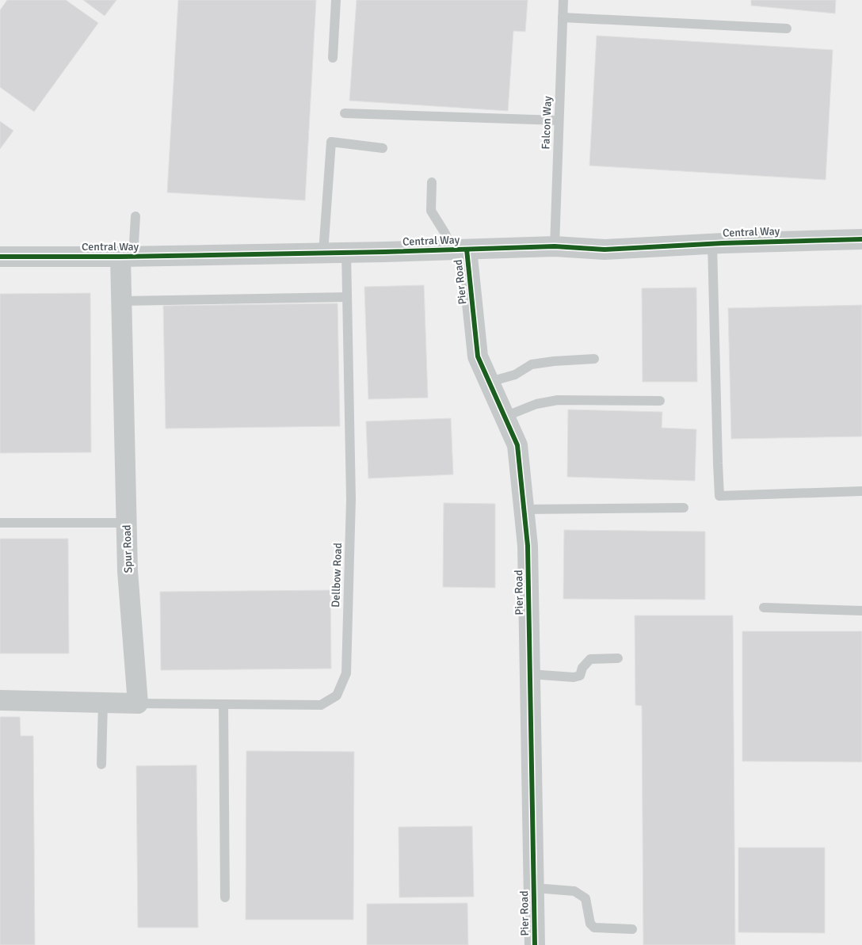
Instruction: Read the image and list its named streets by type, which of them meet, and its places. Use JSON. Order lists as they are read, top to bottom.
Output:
{
  "streets": {
    "street": ["Central Way", "Pier Road", "Spur Road"],
    "lane": ["Falcon Way", "Dellbow Road"]
  },
  "crossings": [
    ["Falcon Way", "Central Way"],
    ["Central Way", "Pier Road"],
    ["Central Way", "Spur Road"],
    ["Central Way", "Dellbow Road"],
    ["Spur Road", "Dellbow Road"]
  ]
}
